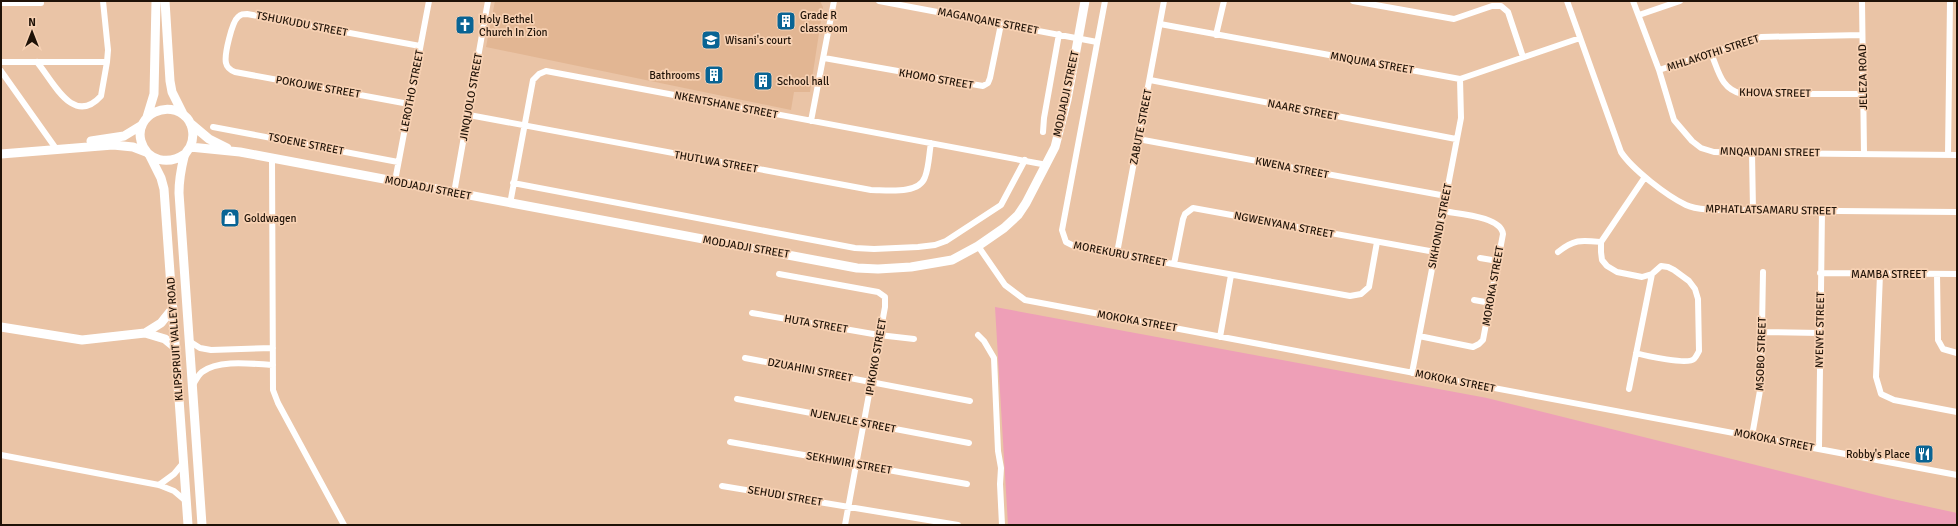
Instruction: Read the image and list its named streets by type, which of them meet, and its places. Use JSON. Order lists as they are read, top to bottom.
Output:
{
  "streets": {
    "street": [
      "MAGANQANE STREET",
      "TSHUKUDU STREET",
      "MHLAKOTHI STREET",
      "MNQUMA STREET",
      "JELEZA ROAD",
      "KHOMO STREET",
      "POKOJWE STREET",
      "LEROTHO STREET",
      "KHOVA STREET",
      "MODJADJI STREET",
      "JINQIJOLO STREET",
      "NKENTSHANE STREET",
      "NAARE STREET",
      "ZABUTE STREET",
      "TSOENE STREET",
      "MNQANDANI STREET",
      "THUTLWA STREET",
      "KWENA STREET",
      "MPHATLATSAMARU STREET",
      "NGWENYANA STREET",
      "SIKHONDI STREET",
      "MOREKURU STREET",
      "MAMBA STREET",
      "MOROKA STREET",
      "MOKOKA STREET",
      "HUTA STREET",
      "NYENYE STREET",
      "KLIPSPRUIT VALLEY ROAD",
      "MSOBO STREET",
      "IPIKOKO STREET",
      "DZUAHINI STREET",
      "NJENJELE STREET",
      "SEKHWIRI STREET",
      "SEHUDI STREET"
    ]
  },
  "crossings": [
    ["MAGANQANE STREET", "KHOMO STREET"],
    ["MAGANQANE STREET", "MODJADJI STREET"],
    ["MAGANQANE STREET", "MOREKURU STREET"],
    ["TSHUKUDU STREET", "POKOJWE STREET"],
    ["TSHUKUDU STREET", "LEROTHO STREET"],
    ["MHLAKOTHI STREET", "JELEZA ROAD"],
    ["MHLAKOTHI STREET", "KHOVA STREET"],
    ["MHLAKOTHI STREET", "MNQANDANI STREET"],
    ["MNQUMA STREET", "ZABUTE STREET"],
    ["MNQUMA STREET", "MPHATLATSAMARU STREET"],
    ["MNQUMA STREET", "SIKHONDI STREET"],
    ["JELEZA ROAD", "KHOVA STREET"],
    ["JELEZA ROAD", "MNQANDANI STREET"],
    ["POKOJWE STREET", "LEROTHO STREET"],
    ["LEROTHO STREET", "MODJADJI STREET"],
    ["LEROTHO STREET", "TSOENE STREET"],
    ["MODJADJI STREET", "JINQIJOLO STREET"],
    ["MODJADJI STREET", "NKENTSHANE STREET"],
    ["MODJADJI STREET", "MOKOKA STREET"],
    ["MODJADJI STREET", "KLIPSPRUIT VALLEY ROAD"],
    ["JINQIJOLO STREET", "THUTLWA STREET"],
    ["NKENTSHANE STREET", "THUTLWA STREET"],
    ["NAARE STREET", "ZABUTE STREET"],
    ["NAARE STREET", "SIKHONDI STREET"],
    ["ZABUTE STREET", "KWENA STREET"],
    ["ZABUTE STREET", "MOREKURU STREET"],
    ["KWENA STREET", "SIKHONDI STREET"],
    ["MPHATLATSAMARU STREET", "NYENYE STREET"],
    ["NGWENYANA STREET", "SIKHONDI STREET"],
    ["NGWENYANA STREET", "MOREKURU STREET"],
    ["SIKHONDI STREET", "MOROKA STREET"],
    ["SIKHONDI STREET", "MOKOKA STREET"],
    ["MAMBA STREET", "NYENYE STREET"],
    ["MOKOKA STREET", "NYENYE STREET"],
    ["MOKOKA STREET", "MSOBO STREET"],
    ["HUTA STREET", "IPIKOKO STREET"],
    ["IPIKOKO STREET", "DZUAHINI STREET"],
    ["IPIKOKO STREET", "NJENJELE STREET"],
    ["IPIKOKO STREET", "SEKHWIRI STREET"],
    ["IPIKOKO STREET", "SEHUDI STREET"]
  ],
  "places": {
    "building": ["Grade R classroom", "Bathrooms", "School hall"],
    "church": ["Holy Bethel Church In Zion"],
    "school or university": ["Wisani's court"],
    "shop": ["Goldwagen"],
    "restaurant": ["Robby's Place"]
  },
  "north": "top"
}
